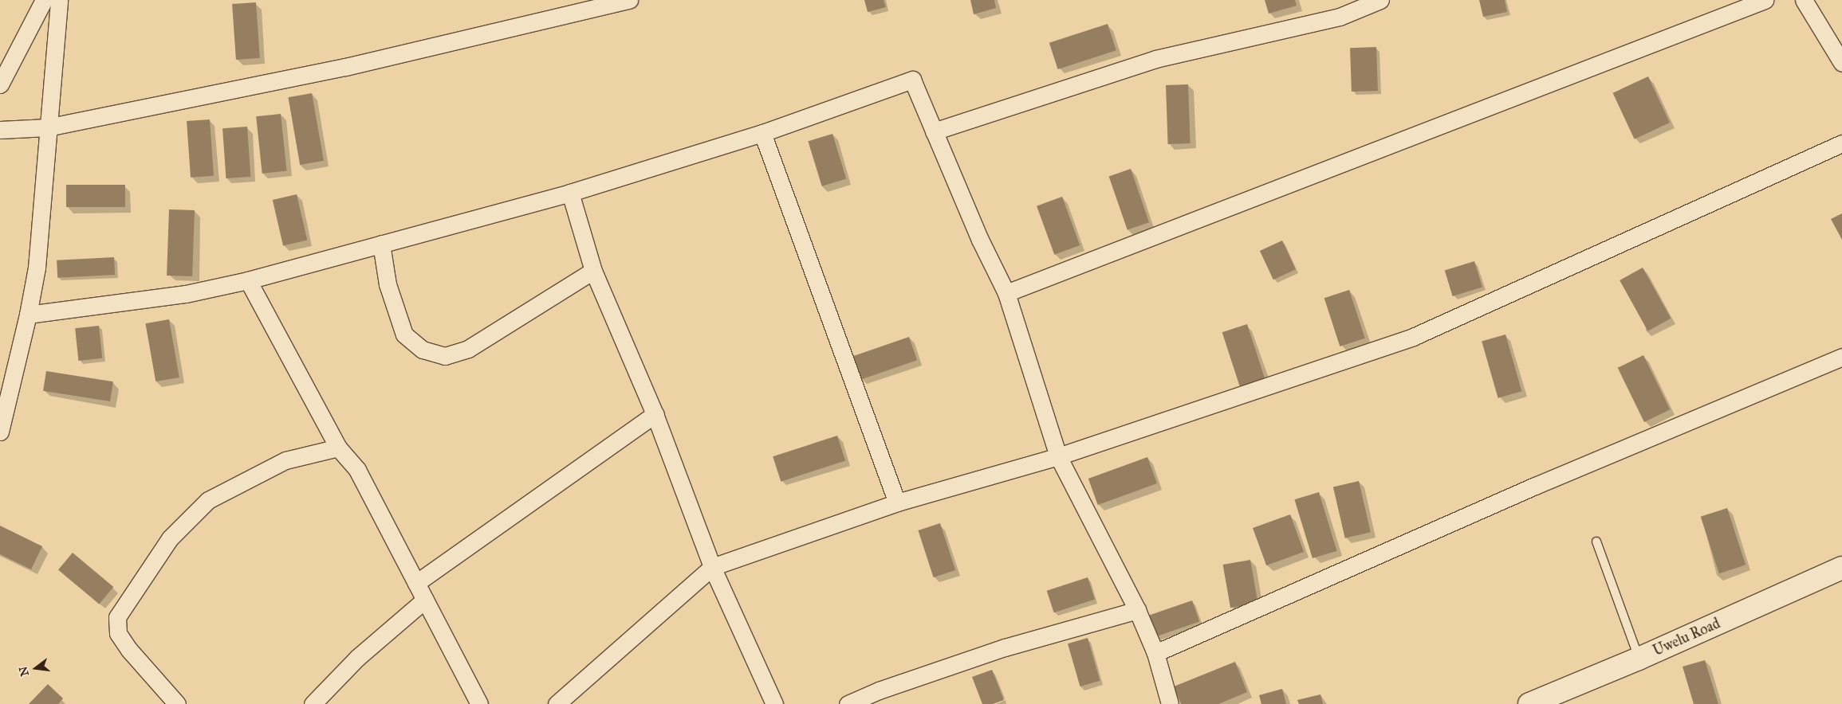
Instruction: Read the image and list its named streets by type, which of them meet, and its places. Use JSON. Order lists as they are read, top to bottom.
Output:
{
  "streets": {
    "street": ["Uwelu Road"]
  },
  "north": "left"
}
